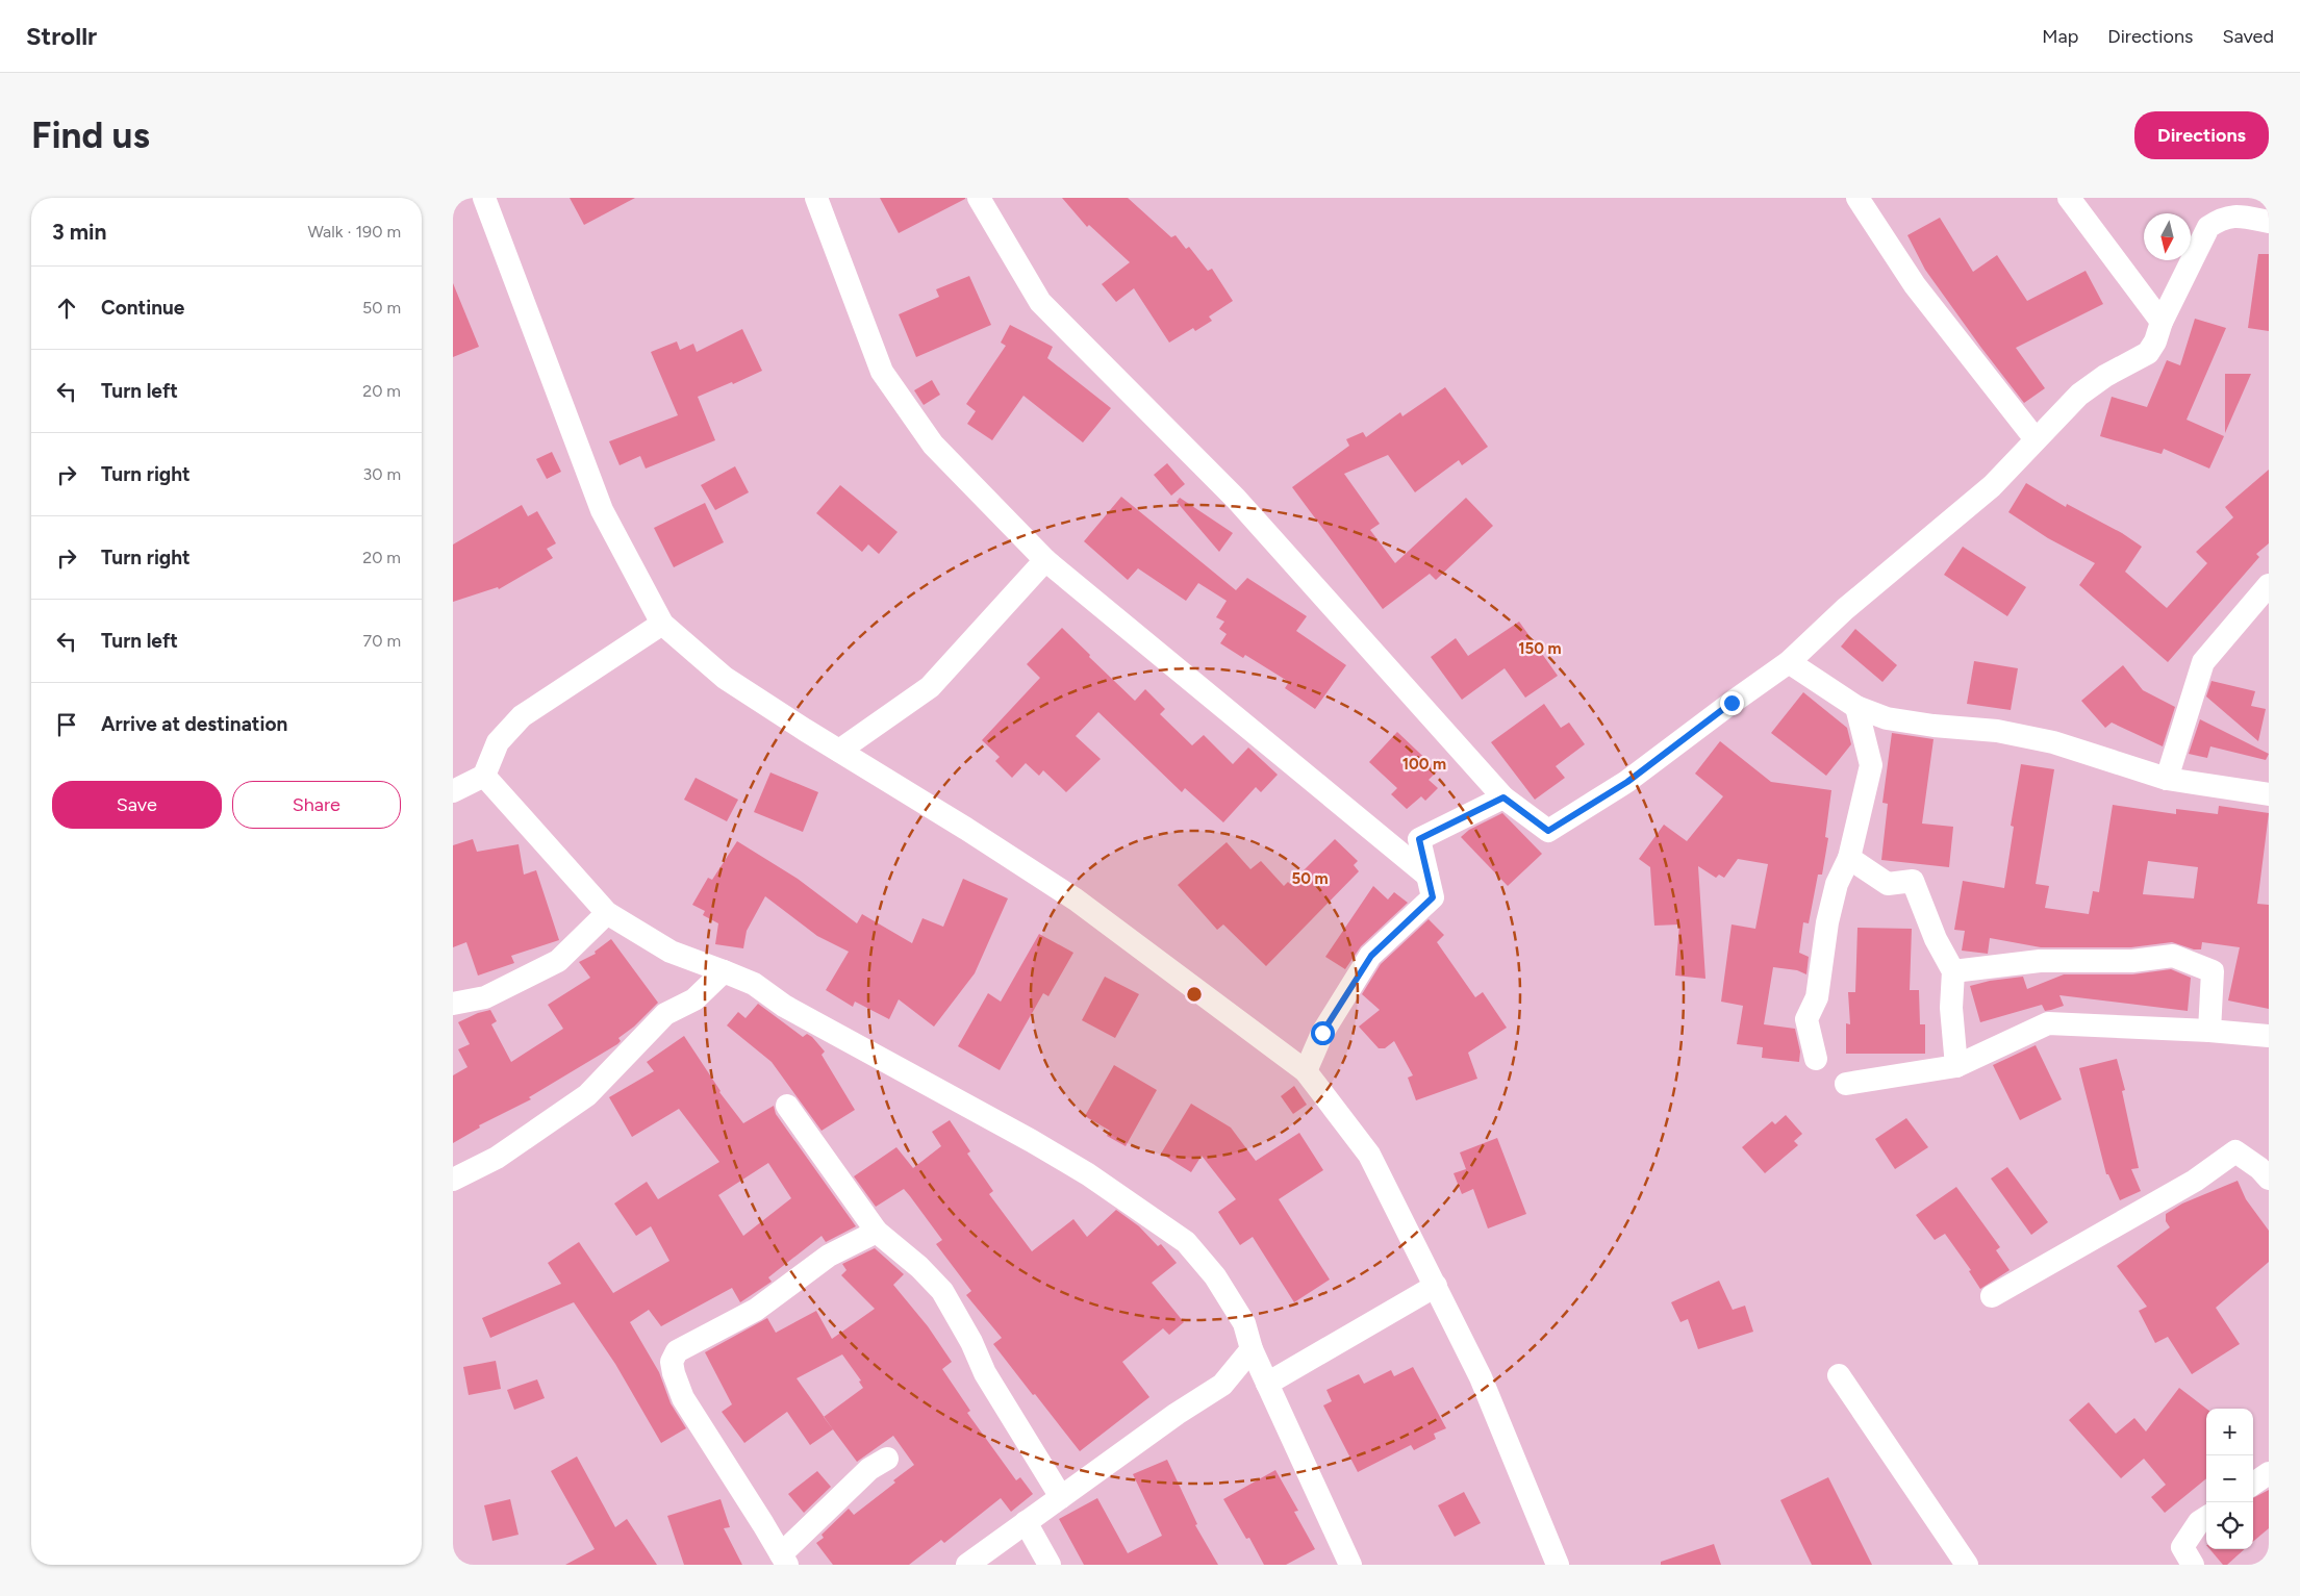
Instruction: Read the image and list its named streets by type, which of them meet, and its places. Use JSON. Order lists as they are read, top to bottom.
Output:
{
  "north": "bottom",
  "page": {
    "header": "Strollr",
    "nav": ["Map", "Directions", "Saved"],
    "buttons": [
      "Directions",
      ["Save", "Share"]
    ],
    "title": "Find us",
    "heading": ["3 min", "Walk · 190 m"],
    "list": [
      ["Continue", "50 m"],
      ["Turn left", "20 m"],
      ["Turn right", "30 m"],
      ["Turn right", "20 m"],
      ["Turn left", "70 m"],
      "Arrive at destination"
    ],
    "map_buttons": ["+", "−"]
  },
  "rings": ["150 m", "100 m", "50 m"]
}
